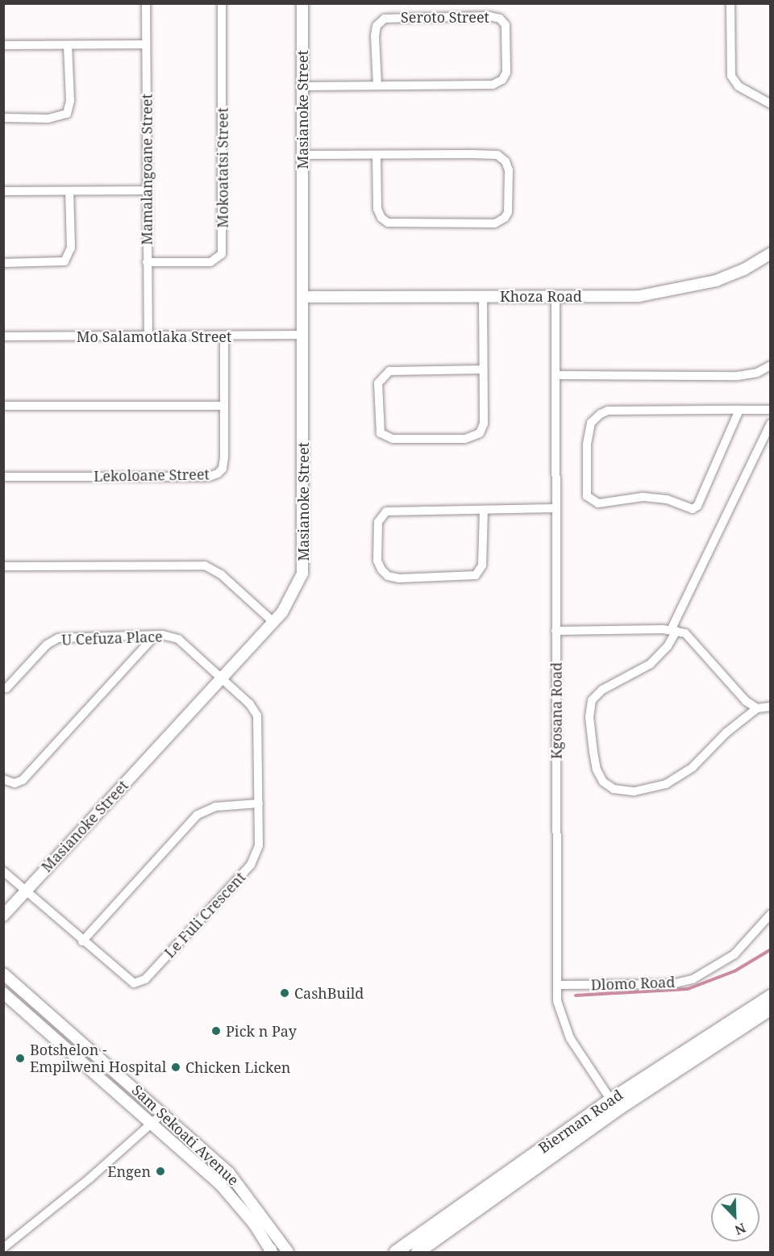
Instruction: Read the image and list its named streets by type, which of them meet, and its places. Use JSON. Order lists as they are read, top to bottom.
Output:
{
  "streets": {
    "main road": ["Bierman Road"],
    "street": [
      "Seroto Street",
      "Masianoke Street",
      "Mokoatatsi Street",
      "Mamalangoane Street",
      "Khoza Road",
      "Mo Salamotlaka Street",
      "Lekoloane Street",
      "U Cefuza Place",
      "Kgosana Road",
      "Le Fuli Crescent",
      "Dlomo Road",
      "Sam Sekoati Avenue"
    ]
  },
  "crossings": [
    ["Seroto Street", "Masianoke Street"],
    ["Masianoke Street", "Khoza Road"],
    ["Masianoke Street", "Mo Salamotlaka Street"],
    ["Masianoke Street", "U Cefuza Place"],
    ["Masianoke Street", "Le Fuli Crescent"],
    ["Mokoatatsi Street", "Mamalangoane Street"],
    ["Mamalangoane Street", "Mo Salamotlaka Street"],
    ["Khoza Road", "Kgosana Road"],
    ["Mo Salamotlaka Street", "Lekoloane Street"],
    ["U Cefuza Place", "Le Fuli Crescent"],
    ["Kgosana Road", "Dlomo Road"],
    ["Kgosana Road", "Bierman Road"]
  ],
  "places": [
    "CashBuild",
    "Pick n Pay",
    "Botshelon - Empilweni Hospital",
    "Chicken Licken",
    "Engen"
  ],
  "north": "bottom right"
}
